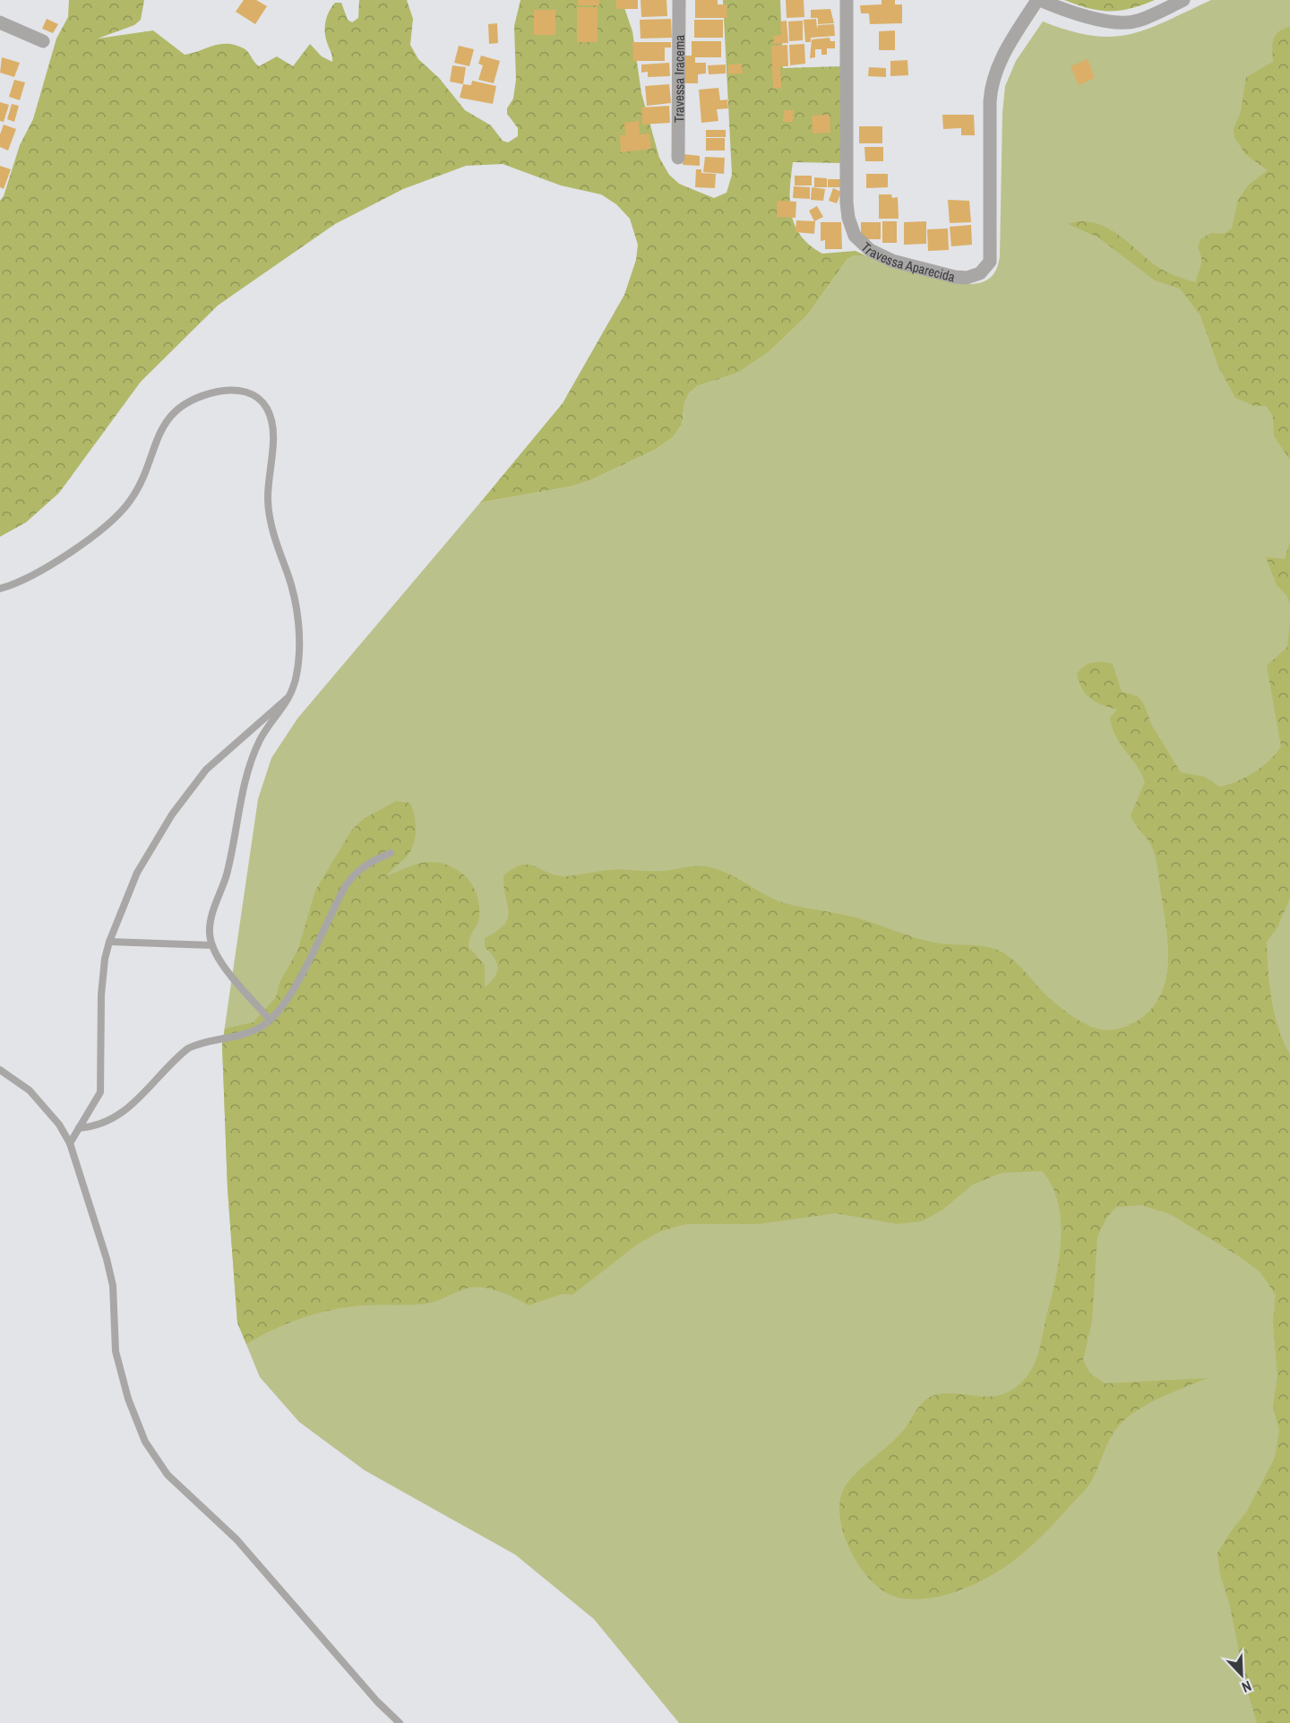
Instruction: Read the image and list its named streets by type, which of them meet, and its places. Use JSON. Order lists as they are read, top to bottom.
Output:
{
  "streets": {
    "street": ["Travessa Iracema", "Travessa Aparecida"]
  },
  "north": "bottom right"
}
